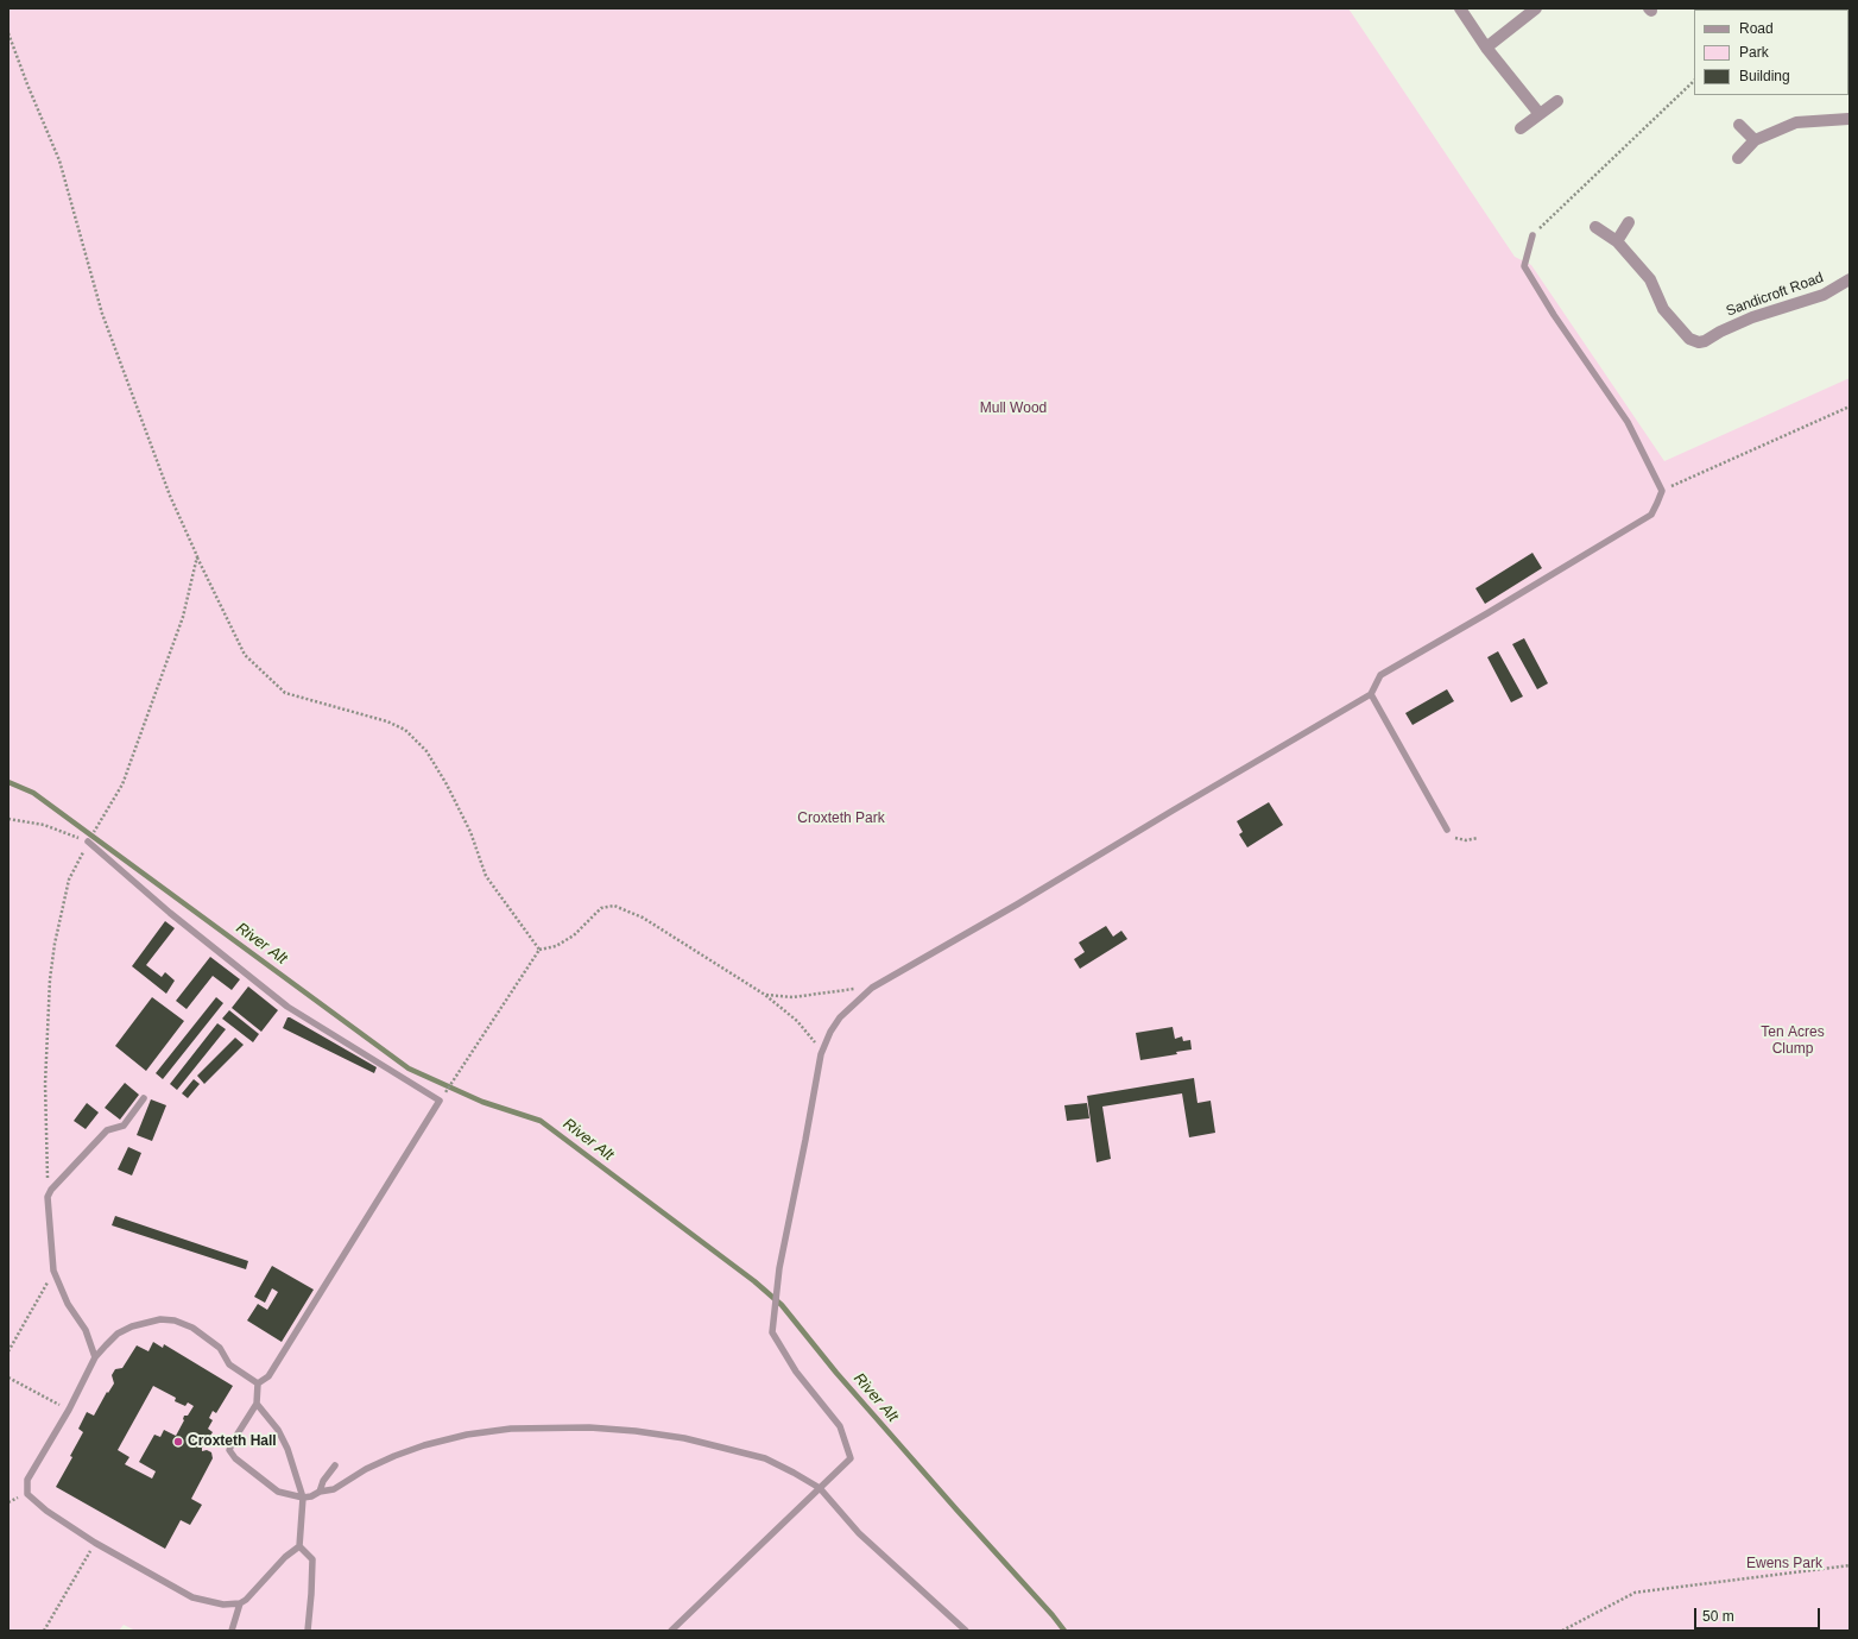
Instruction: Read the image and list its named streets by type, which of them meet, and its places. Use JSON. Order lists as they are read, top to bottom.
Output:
{
  "streets": {
    "street": ["Sandicroft Road"]
  },
  "water": ["River Alt"],
  "parks": [
    "Mull Wood",
    "Croxteth Park",
    "Ten Acres Clump",
    "Ewens Park"
  ],
  "places": ["Croxteth Hall"],
  "legend": ["Road", "Park", "Building"],
  "scale_bar": "50 m"
}
